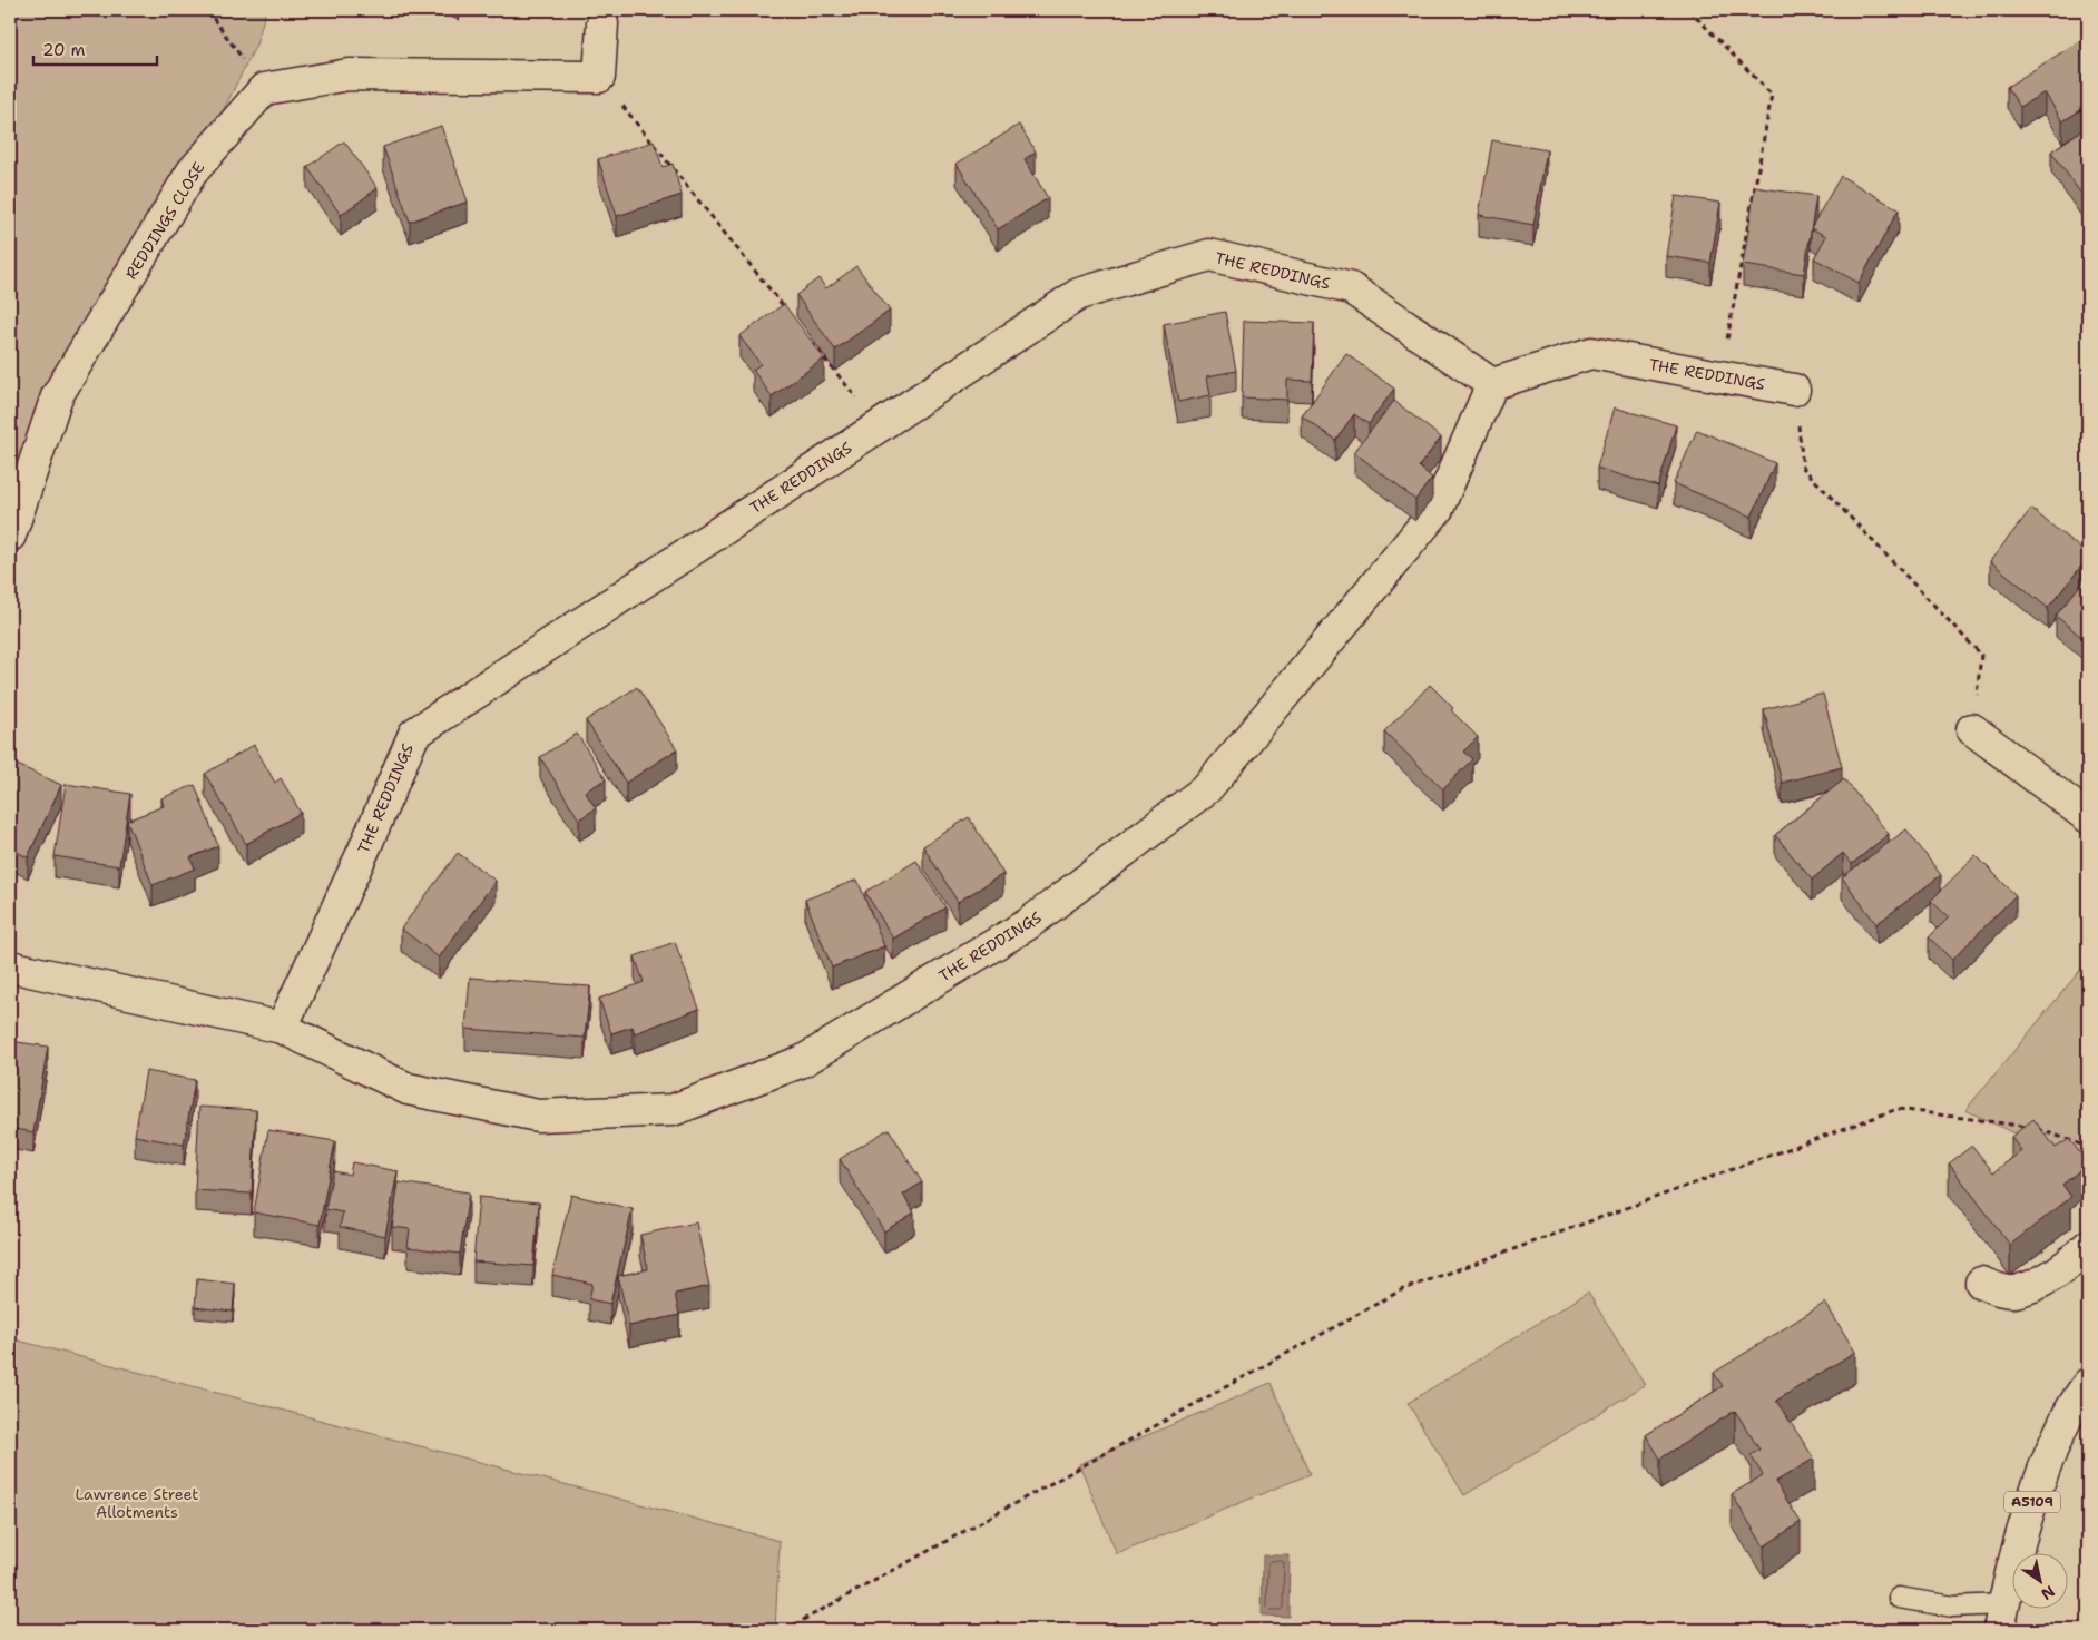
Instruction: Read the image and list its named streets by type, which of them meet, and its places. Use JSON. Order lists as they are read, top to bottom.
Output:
{
  "streets": {
    "street": ["REDDINGS CLOSE", "THE REDDINGS", "A5109"]
  },
  "parks": ["Lawrence Street Allotments"],
  "scale_bar": "20 m",
  "north": "bottom right"
}
